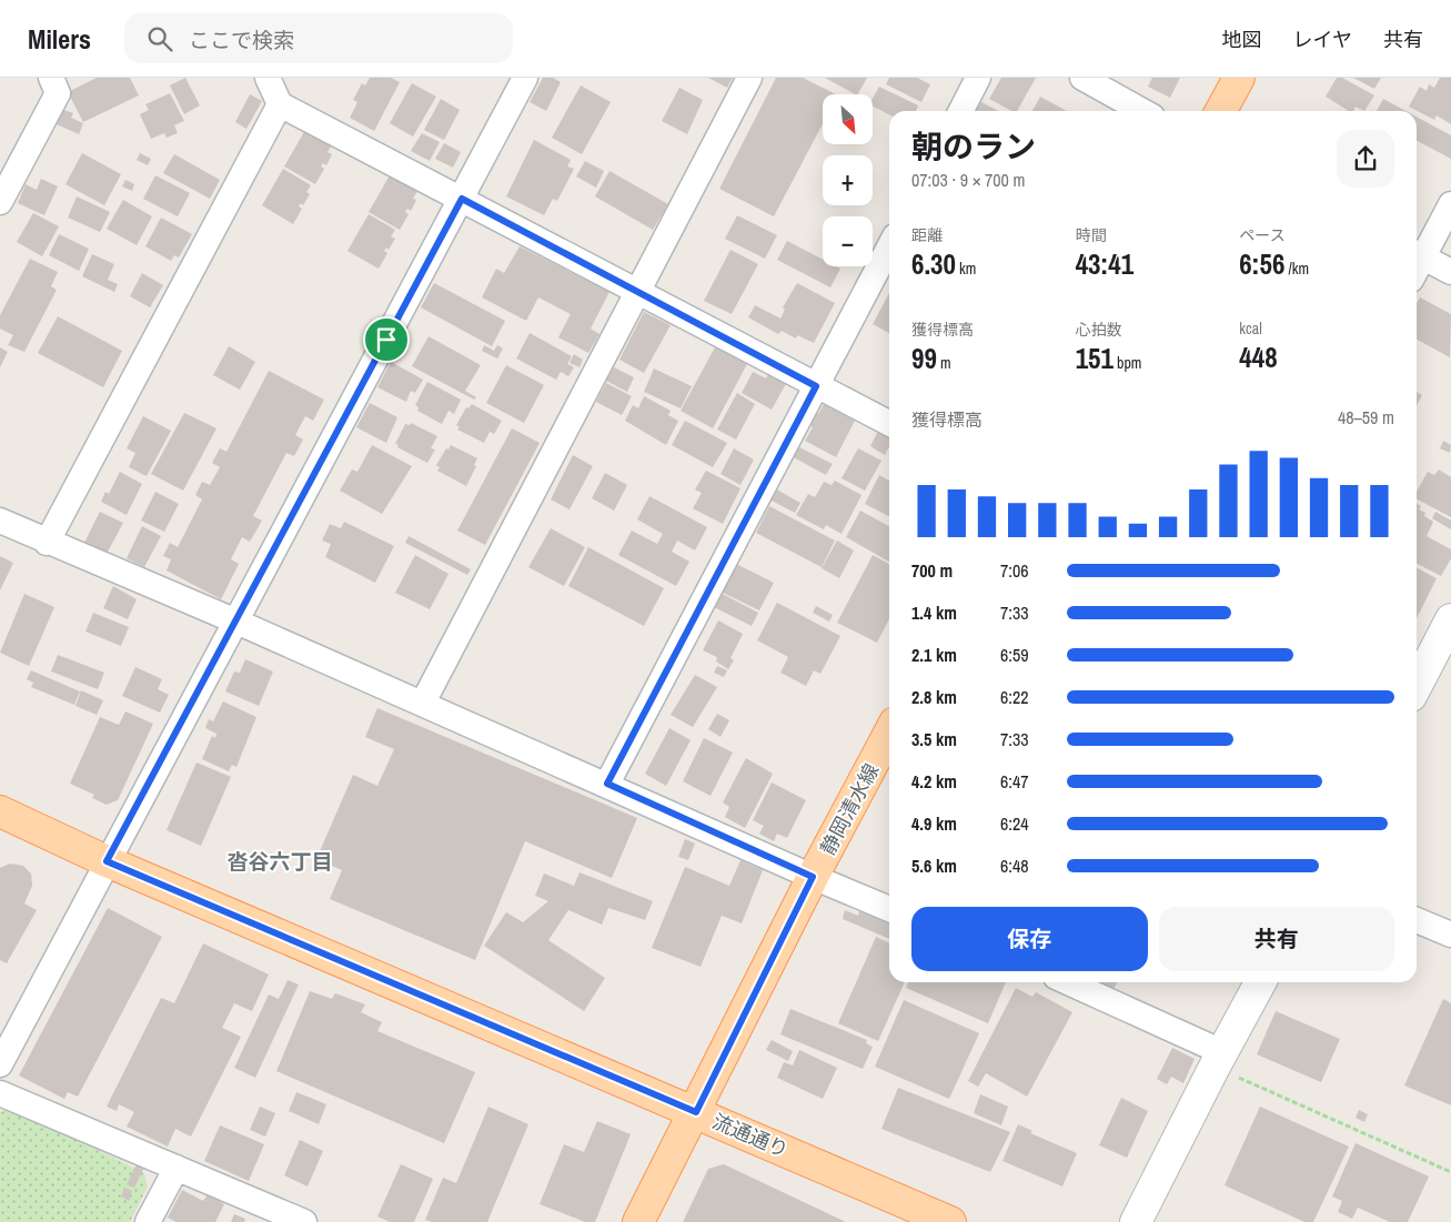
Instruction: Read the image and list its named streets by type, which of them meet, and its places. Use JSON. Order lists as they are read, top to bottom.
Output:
{
  "streets": {
    "main road": ["静岡清水線", "流通通り"]
  },
  "crossings": [
    ["静岡清水線", "流通通り"]
  ],
  "districts": ["沓谷六丁目"],
  "north": "bottom right",
  "page": {
    "header": "Milers",
    "search": "ここで検索",
    "nav": ["地図", "レイヤ", "共有"],
    "map_buttons": ["+", "−"],
    "heading": ["朝のラン", "07:03 · 9 × 700 m"],
    "stats": [
      ["距離", "6.30 km"],
      ["時間", "43:41"],
      ["ペース", "6:56 /km"],
      ["獲得標高", "99 m"],
      ["心拍数", "151 bpm"],
      ["kcal", "448"]
    ],
    "chart": ["獲得標高", "48–59 m"],
    "list": [
      {
        "name": "700 m",
        "note": "7:06"
      },
      {
        "name": "1.4 km",
        "note": "7:33"
      },
      {
        "name": "2.1 km",
        "note": "6:59"
      },
      {
        "name": "2.8 km",
        "note": "6:22"
      },
      {
        "name": "3.5 km",
        "note": "7:33"
      },
      {
        "name": "4.2 km",
        "note": "6:47"
      },
      {
        "name": "4.9 km",
        "note": "6:24"
      },
      {
        "name": "5.6 km",
        "note": "6:48"
      }
    ],
    "buttons": ["保存", "共有"]
  }
}
